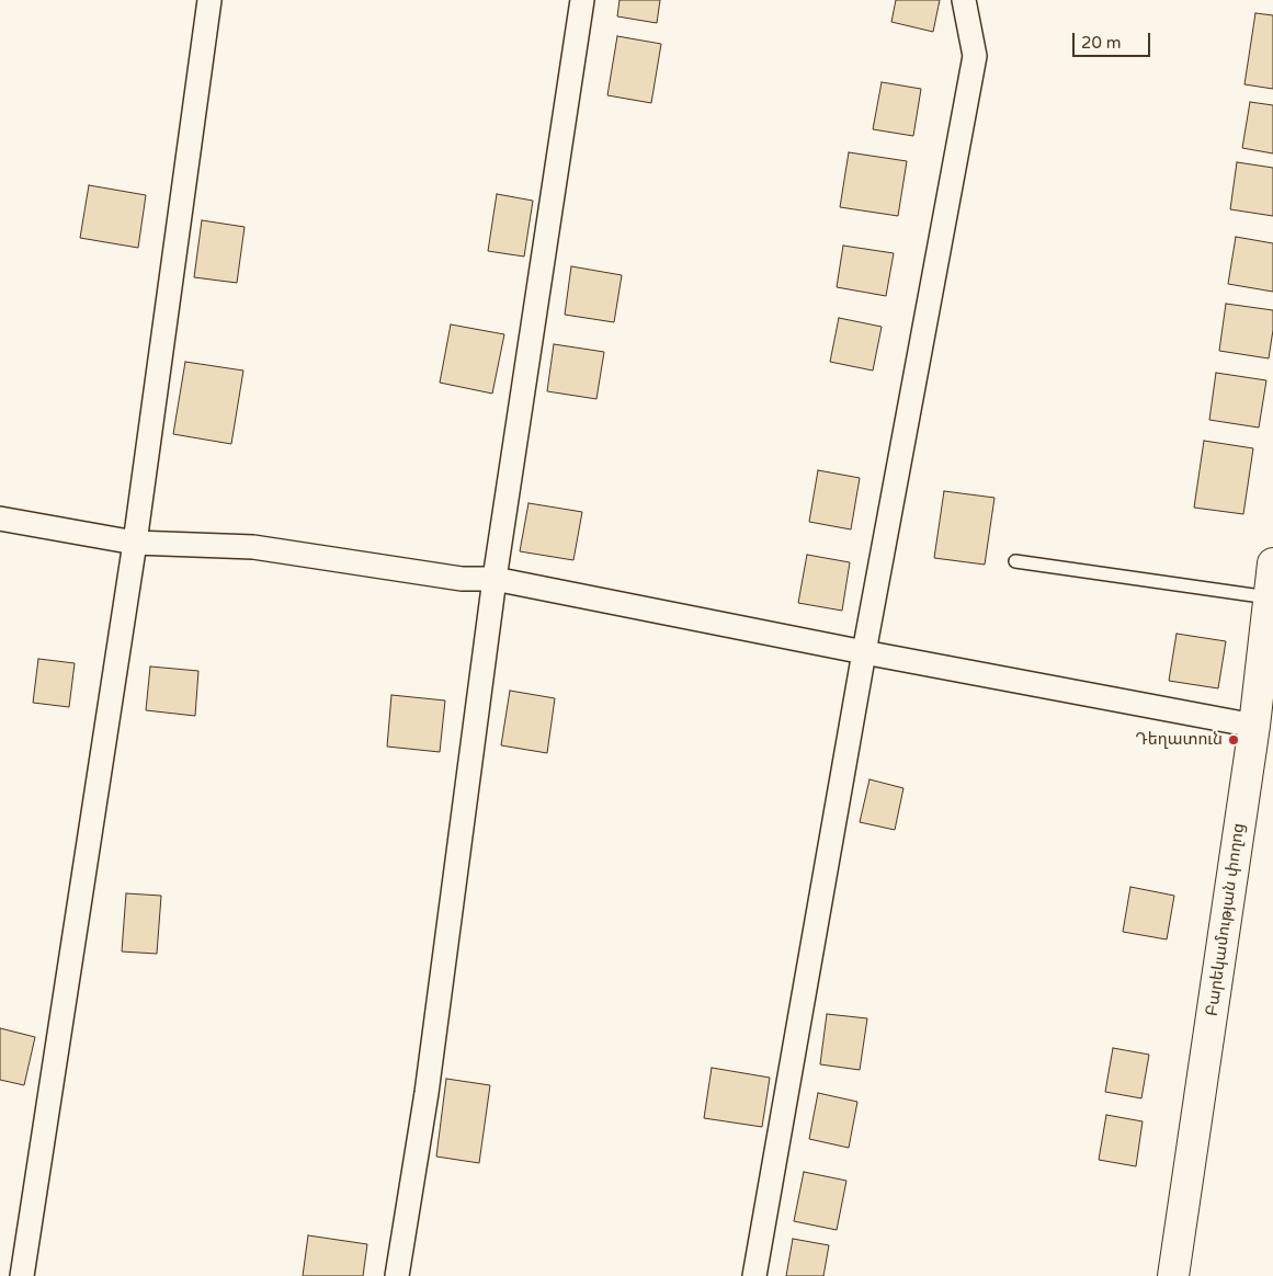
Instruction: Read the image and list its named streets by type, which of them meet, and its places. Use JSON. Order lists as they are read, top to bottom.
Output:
{
  "streets": {
    "main road": ["Բարեկամության փողոց"]
  },
  "places": ["Դեղատուն"],
  "scale_bar": "20 m"
}
